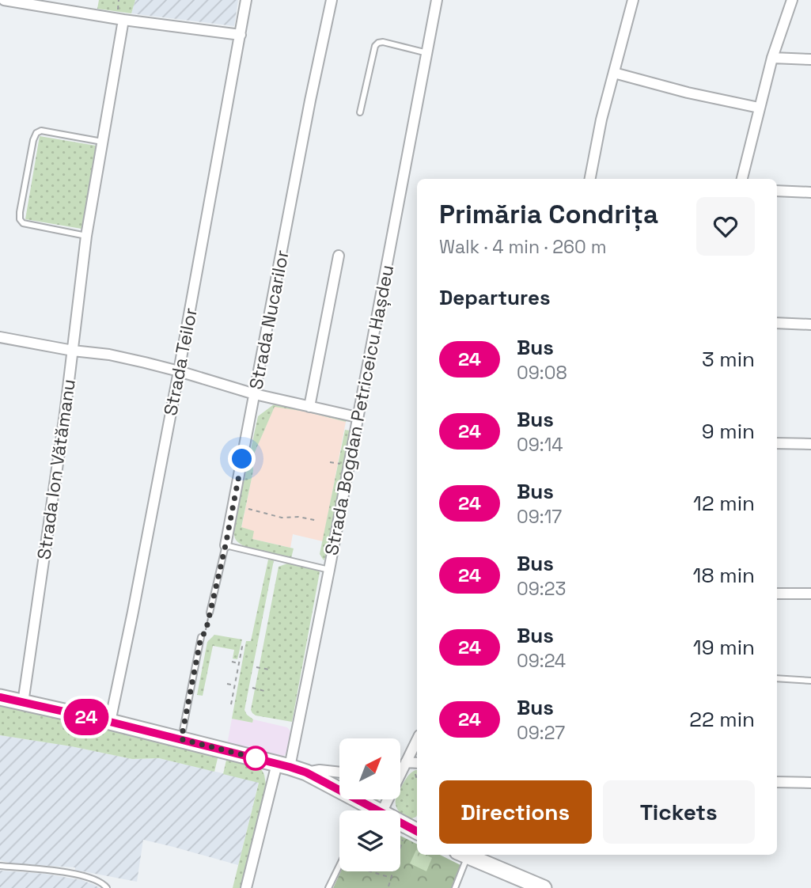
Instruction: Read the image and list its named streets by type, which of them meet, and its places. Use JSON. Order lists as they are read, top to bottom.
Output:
{
  "streets": {
    "street": [
      "Strada Nucarilor",
      "Strada Teilor",
      "Strada Bogdan Petriceicu Hașdeu",
      "Strada Ion Vătămanu"
    ]
  },
  "lines": ["bus line 24"],
  "north": "top right",
  "page": {
    "on_map": "24",
    "heading": [
      ["Primăria Condrița", "Walk · 4 min · 260 m"],
      "Departures"
    ],
    "list": [
      {
        "mark": "24",
        "name": "Bus",
        "note": "09:08",
        "value": "3 min"
      },
      {
        "mark": "24",
        "name": "Bus",
        "note": "09:14",
        "value": "9 min"
      },
      {
        "mark": "24",
        "name": "Bus",
        "note": "09:17",
        "value": "12 min"
      },
      {
        "mark": "24",
        "name": "Bus",
        "note": "09:23",
        "value": "18 min"
      },
      {
        "mark": "24",
        "name": "Bus",
        "note": "09:24",
        "value": "19 min"
      },
      {
        "mark": "24",
        "name": "Bus",
        "note": "09:27",
        "value": "22 min"
      }
    ],
    "buttons": ["Directions", "Tickets"]
  }
}
